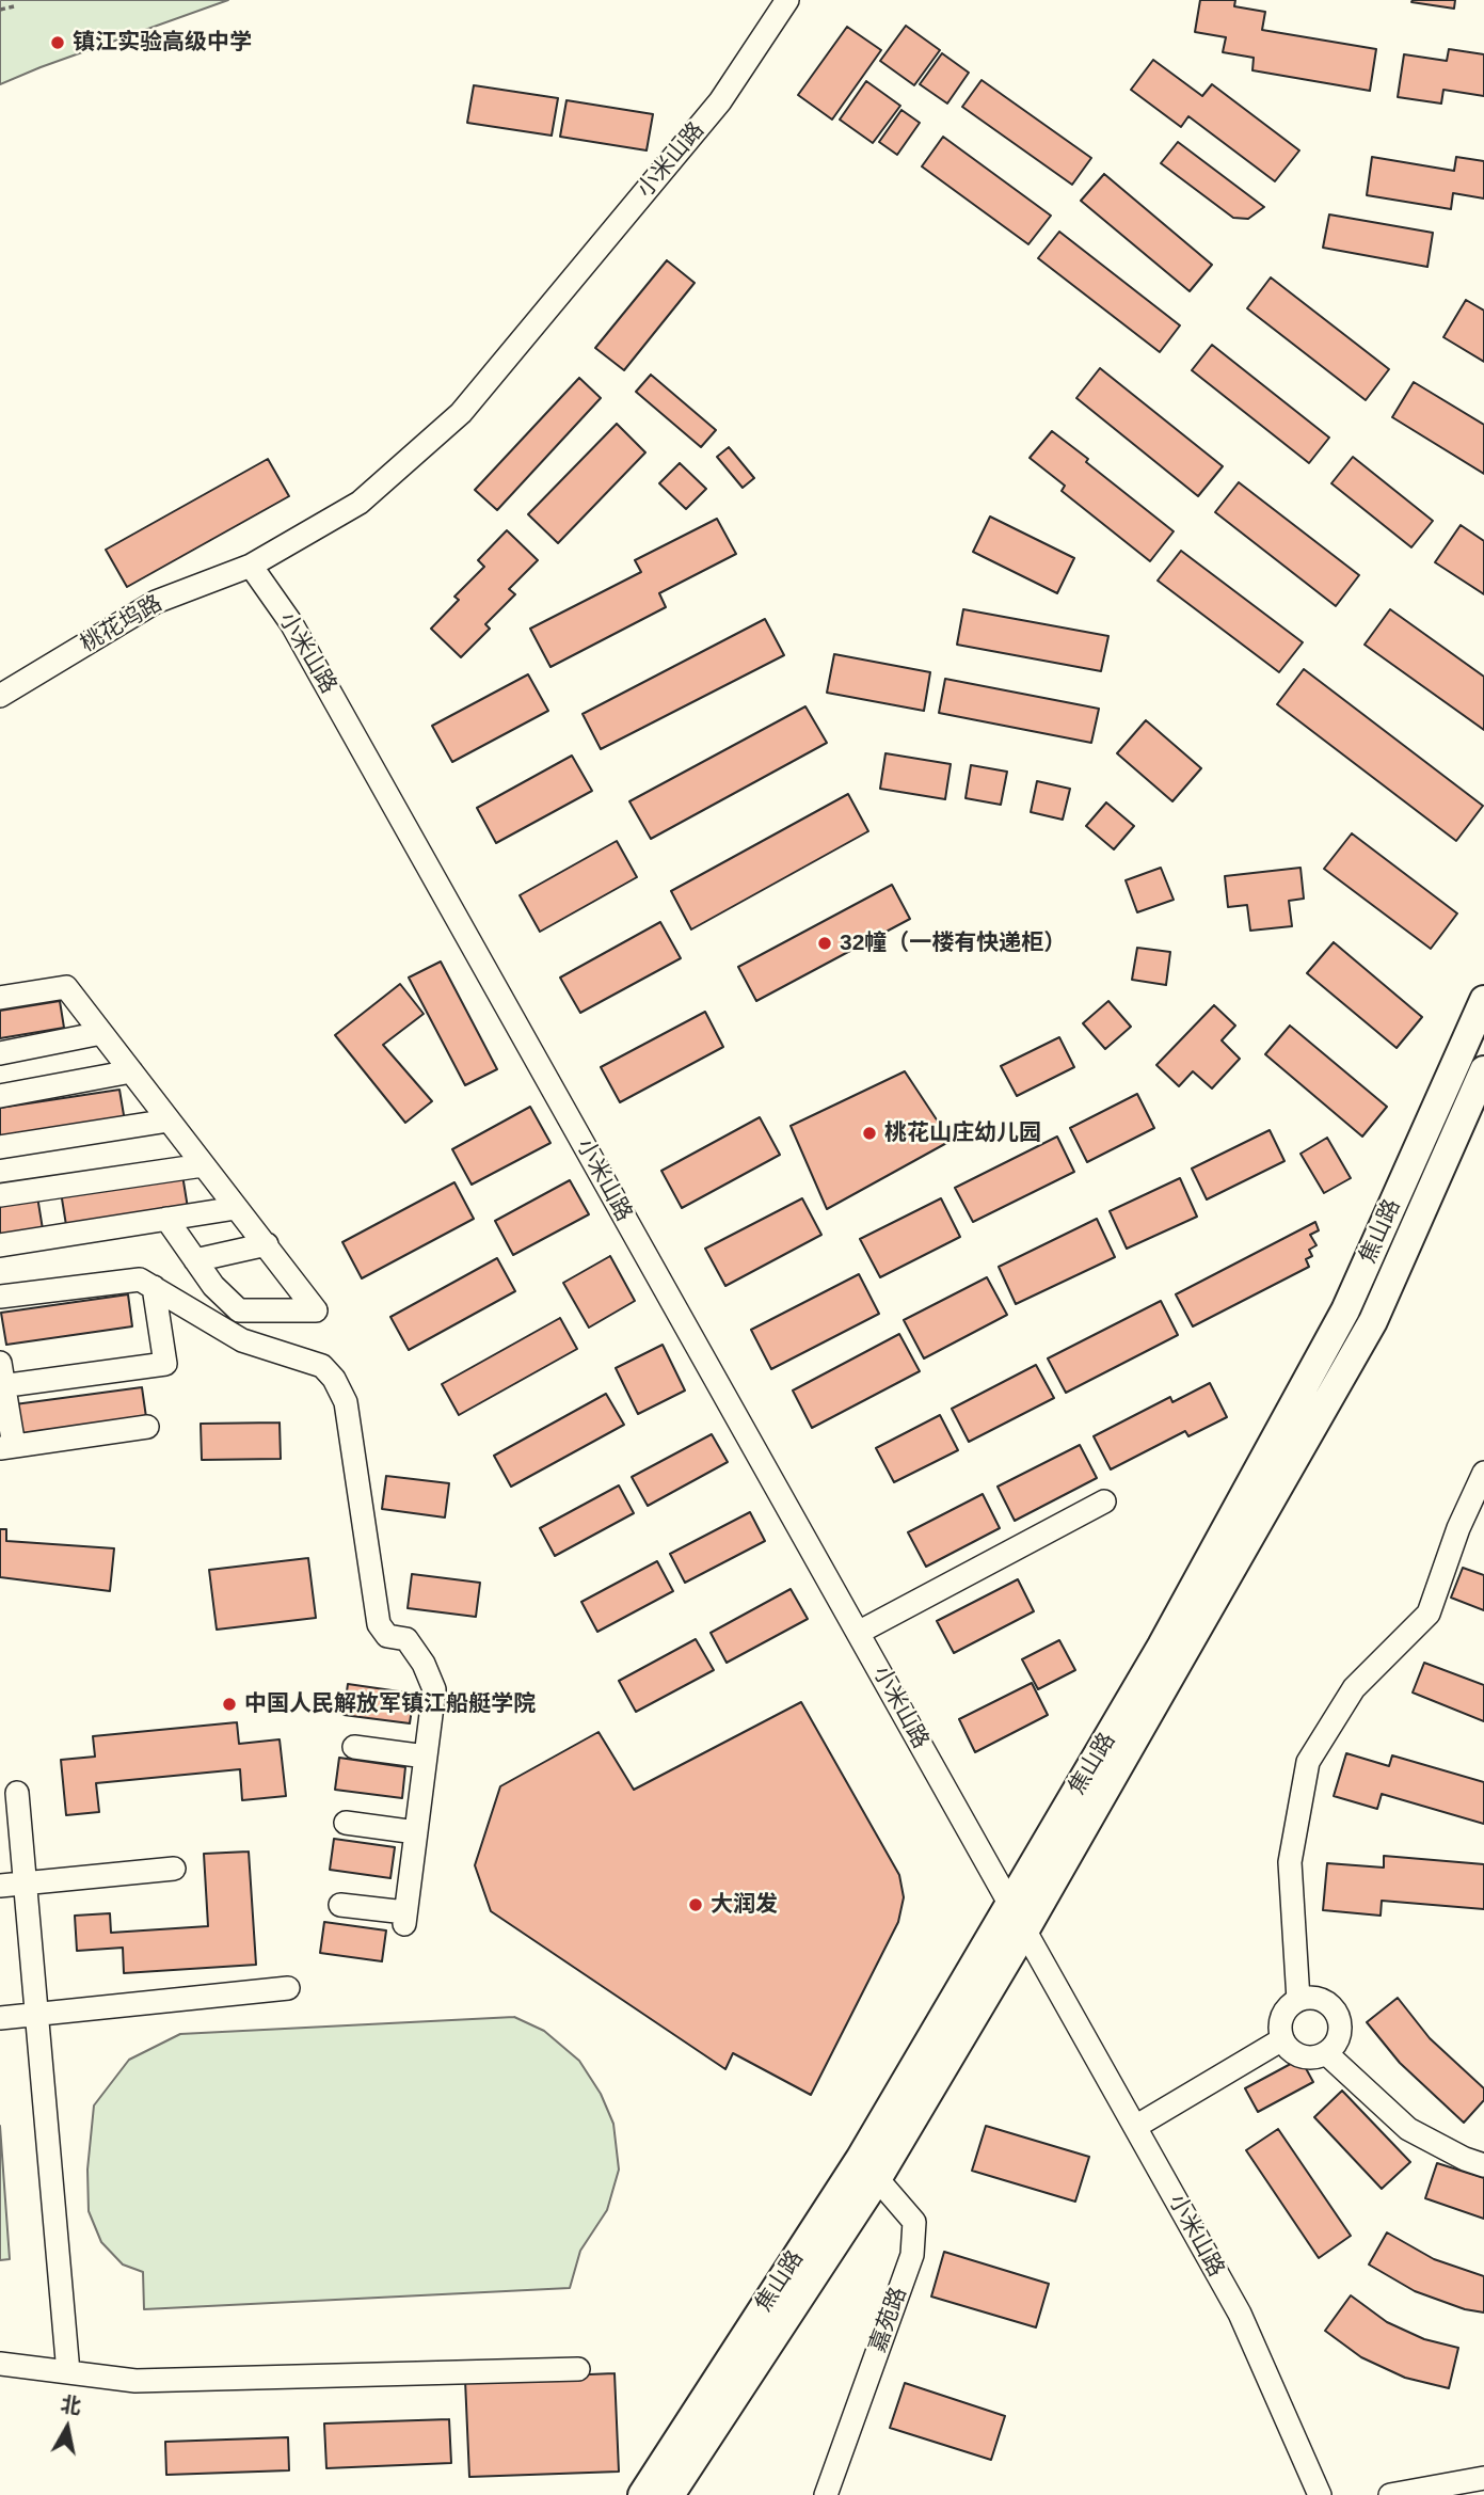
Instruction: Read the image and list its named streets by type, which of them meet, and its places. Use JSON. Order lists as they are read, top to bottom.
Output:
{
  "streets": {
    "main road": ["焦山路"],
    "street": ["小米山路", "桃花坞路", "嘉苑路"]
  },
  "crossings": [
    ["小米山路", "桃花坞路"],
    ["小米山路", "焦山路"],
    ["焦山路", "嘉苑路"]
  ],
  "places": [
    "镇江实验高级中学",
    "32幢（一楼有快递柜）",
    "桃花山庄幼儿园",
    "中国人民解放军镇江船艇学院",
    "大润发"
  ],
  "north": "top"
}
